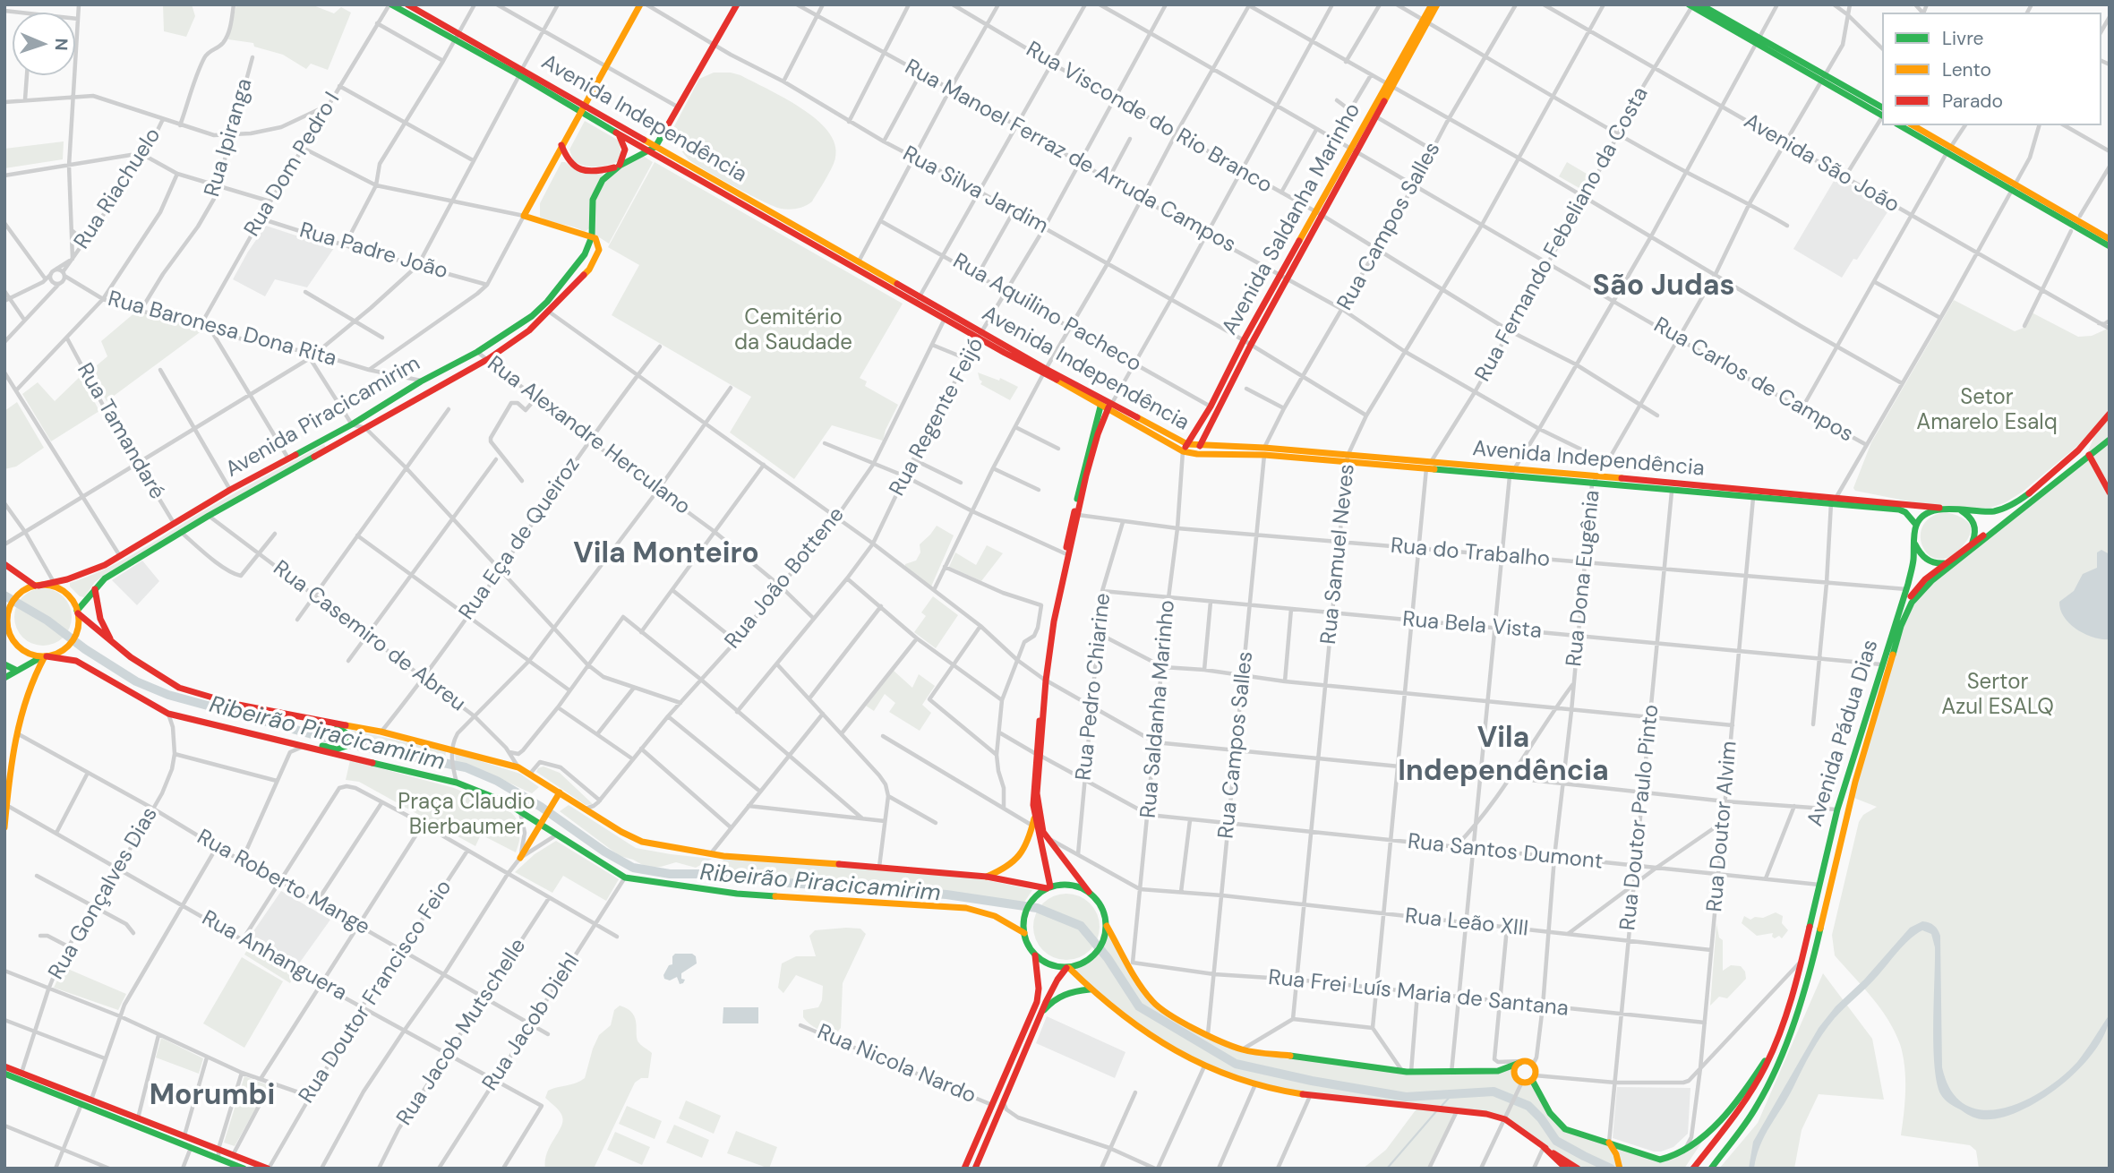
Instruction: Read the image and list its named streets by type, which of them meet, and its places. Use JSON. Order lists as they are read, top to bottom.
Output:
{
  "streets": {
    "main road": [
      "Avenida Independência",
      "Avenida Saldanha Marinho",
      "Avenida Piracicamirim",
      "Avenida Pádua Dias"
    ],
    "street": [
      "Rua Visconde do Rio Branco",
      "Rua Ipiranga",
      "Rua Manoel Ferraz de Arruda Campos",
      "Avenida São João",
      "Rua Dom Pedro I",
      "Rua Riachuelo",
      "Rua Silva Jardim",
      "Rua Campos Salles",
      "Rua Fernando Febeliano da Costa",
      "Rua Padre João",
      "Rua Aquilino Pacheco",
      "Rua Baronesa Dona Rita",
      "Rua Carlos de Campos",
      "Rua Regente Feijó",
      "Rua Tamandaré",
      "Rua Alexandre Herculano",
      "Rua Eça de Queiroz",
      "Rua do Trabalho",
      "Rua Samuel Neves",
      "Rua João Bottene",
      "Rua Dona Eugênia",
      "Rua Bela Vista",
      "Rua Casemiro de Abreu",
      "Rua Pedro Chiarine",
      "Rua Saldanha Marinho",
      "Rua Doutor Paulo Pinto",
      "Rua Doutor Alvim",
      "Rua Santos Dumont",
      "Rua Roberto Mange",
      "Rua Gonçalves Dias",
      "Rua Leão XIII",
      "Rua Anhanguera",
      "Rua Doutor Francisco Feio",
      "Rua Frei Luís Maria de Santana",
      "Rua Jacob Diehl",
      "Rua Jacob Mutschelle",
      "Rua Nicola Nardo"
    ]
  },
  "crossings": [
    ["Rua Visconde do Rio Branco", "Avenida Saldanha Marinho"],
    ["Rua Visconde do Rio Branco", "Rua Campos Salles"],
    ["Rua Visconde do Rio Branco", "Rua Fernando Febeliano da Costa"],
    ["Rua Visconde do Rio Branco", "Rua Regente Feijó"],
    ["Rua Visconde do Rio Branco", "Rua Samuel Neves"],
    ["Rua Visconde do Rio Branco", "Rua Dona Eugênia"],
    ["Avenida Independência", "Rua Dom Pedro I"],
    ["Avenida Independência", "Avenida Saldanha Marinho"],
    ["Avenida Independência", "Rua Campos Salles"],
    ["Avenida Independência", "Rua Fernando Febeliano da Costa"],
    ["Avenida Independência", "Avenida Piracicamirim"],
    ["Avenida Independência", "Rua Regente Feijó"],
    ["Avenida Independência", "Rua Samuel Neves"],
    ["Avenida Independência", "Rua João Bottene"],
    ["Avenida Independência", "Rua Dona Eugênia"],
    ["Avenida Independência", "Rua Saldanha Marinho"],
    ["Avenida Independência", "Avenida Pádua Dias"],
    ["Avenida Independência", "Rua Doutor Paulo Pinto"],
    ["Avenida Independência", "Rua Doutor Alvim"],
    ["Rua Ipiranga", "Rua Baronesa Dona Rita"],
    ["Rua Manoel Ferraz de Arruda Campos", "Avenida Saldanha Marinho"],
    ["Rua Manoel Ferraz de Arruda Campos", "Rua Campos Salles"],
    ["Rua Manoel Ferraz de Arruda Campos", "Rua Fernando Febeliano da Costa"],
    ["Rua Manoel Ferraz de Arruda Campos", "Rua Regente Feijó"],
    ["Rua Manoel Ferraz de Arruda Campos", "Rua Samuel Neves"],
    ["Rua Manoel Ferraz de Arruda Campos", "Rua Dona Eugênia"],
    ["Avenida São João", "Rua Fernando Febeliano da Costa"],
    ["Avenida São João", "Rua Samuel Neves"],
    ["Avenida São João", "Rua Dona Eugênia"],
    ["Rua Dom Pedro I", "Rua Padre João"],
    ["Rua Dom Pedro I", "Rua Baronesa Dona Rita"],
    ["Rua Riachuelo", "Rua Baronesa Dona Rita"],
    ["Rua Silva Jardim", "Avenida Saldanha Marinho"],
    ["Rua Silva Jardim", "Rua Campos Salles"],
    ["Rua Silva Jardim", "Rua Regente Feijó"],
    ["Rua Silva Jardim", "Rua Samuel Neves"],
    ["Avenida Saldanha Marinho", "Rua Aquilino Pacheco"],
    ["Avenida Saldanha Marinho", "Rua Carlos de Campos"],
    ["Avenida Saldanha Marinho", "Rua Saldanha Marinho"],
    ["Rua Campos Salles", "Rua Carlos de Campos"],
    ["Rua Campos Salles", "Rua do Trabalho"],
    ["Rua Campos Salles", "Rua Bela Vista"],
    ["Rua Campos Salles", "Rua Santos Dumont"],
    ["Rua Campos Salles", "Rua Leão XIII"],
    ["Rua Campos Salles", "Rua Frei Luís Maria de Santana"],
    ["Rua Fernando Febeliano da Costa", "Rua Carlos de Campos"],
    ["Rua Fernando Febeliano da Costa", "Rua do Trabalho"],
    ["Rua Fernando Febeliano da Costa", "Rua Bela Vista"],
    ["Rua Fernando Febeliano da Costa", "Rua Santos Dumont"],
    ["Rua Fernando Febeliano da Costa", "Rua Leão XIII"],
    ["Rua Fernando Febeliano da Costa", "Rua Frei Luís Maria de Santana"],
    ["Rua Aquilino Pacheco", "Rua Regente Feijó"],
    ["Rua Baronesa Dona Rita", "Avenida Piracicamirim"],
    ["Rua Carlos de Campos", "Rua Regente Feijó"],
    ["Rua Carlos de Campos", "Rua Samuel Neves"],
    ["Rua Carlos de Campos", "Rua Dona Eugênia"],
    ["Avenida Piracicamirim", "Rua Tamandaré"],
    ["Avenida Piracicamirim", "Rua Alexandre Herculano"],
    ["Avenida Piracicamirim", "Rua Casemiro de Abreu"],
    ["Rua Regente Feijó", "Rua Alexandre Herculano"],
    ["Rua Alexandre Herculano", "Rua Eça de Queiroz"],
    ["Rua Alexandre Herculano", "Rua João Bottene"],
    ["Rua Eça de Queiroz", "Rua Casemiro de Abreu"],
    ["Rua do Trabalho", "Rua Samuel Neves"],
    ["Rua do Trabalho", "Rua Dona Eugênia"],
    ["Rua do Trabalho", "Rua Pedro Chiarine"],
    ["Rua do Trabalho", "Rua Saldanha Marinho"],
    ["Rua do Trabalho", "Avenida Pádua Dias"],
    ["Rua do Trabalho", "Rua Doutor Paulo Pinto"],
    ["Rua do Trabalho", "Rua Doutor Alvim"],
    ["Rua Samuel Neves", "Rua Bela Vista"],
    ["Rua Samuel Neves", "Rua Santos Dumont"],
    ["Rua Samuel Neves", "Rua Leão XIII"],
    ["Rua Samuel Neves", "Rua Frei Luís Maria de Santana"],
    ["Rua Dona Eugênia", "Rua Bela Vista"],
    ["Rua Dona Eugênia", "Rua Santos Dumont"],
    ["Rua Dona Eugênia", "Rua Leão XIII"],
    ["Rua Dona Eugênia", "Rua Frei Luís Maria de Santana"],
    ["Rua Bela Vista", "Rua Pedro Chiarine"],
    ["Rua Bela Vista", "Rua Saldanha Marinho"],
    ["Rua Bela Vista", "Avenida Pádua Dias"],
    ["Rua Bela Vista", "Rua Doutor Paulo Pinto"],
    ["Rua Bela Vista", "Rua Doutor Alvim"],
    ["Rua Saldanha Marinho", "Rua Santos Dumont"],
    ["Rua Saldanha Marinho", "Rua Leão XIII"],
    ["Rua Saldanha Marinho", "Rua Frei Luís Maria de Santana"],
    ["Avenida Pádua Dias", "Rua Santos Dumont"],
    ["Rua Doutor Paulo Pinto", "Rua Santos Dumont"],
    ["Rua Doutor Paulo Pinto", "Rua Leão XIII"],
    ["Rua Doutor Paulo Pinto", "Rua Frei Luís Maria de Santana"],
    ["Rua Doutor Alvim", "Rua Santos Dumont"],
    ["Rua Doutor Alvim", "Rua Leão XIII"],
    ["Rua Doutor Alvim", "Rua Frei Luís Maria de Santana"],
    ["Rua Roberto Mange", "Rua Gonçalves Dias"],
    ["Rua Roberto Mange", "Rua Doutor Francisco Feio"],
    ["Rua Roberto Mange", "Rua Jacob Diehl"],
    ["Rua Roberto Mange", "Rua Jacob Mutschelle"],
    ["Rua Gonçalves Dias", "Rua Anhanguera"],
    ["Rua Anhanguera", "Rua Doutor Francisco Feio"],
    ["Rua Anhanguera", "Rua Jacob Diehl"],
    ["Rua Anhanguera", "Rua Jacob Mutschelle"]
  ],
  "districts": [
    "São Judas",
    "Vila Monteiro",
    "Vila Independência",
    "Morumbi"
  ],
  "water": ["Ribeirão Piracicamirim"],
  "parks": [
    "Cemitério da Saudade",
    "Setor Amarelo Esalq",
    "Sertor Azul ESALQ",
    "Praça Claudio Bierbaumer"
  ],
  "legend": ["Livre", "Lento", "Parado"],
  "north": "right"
}
